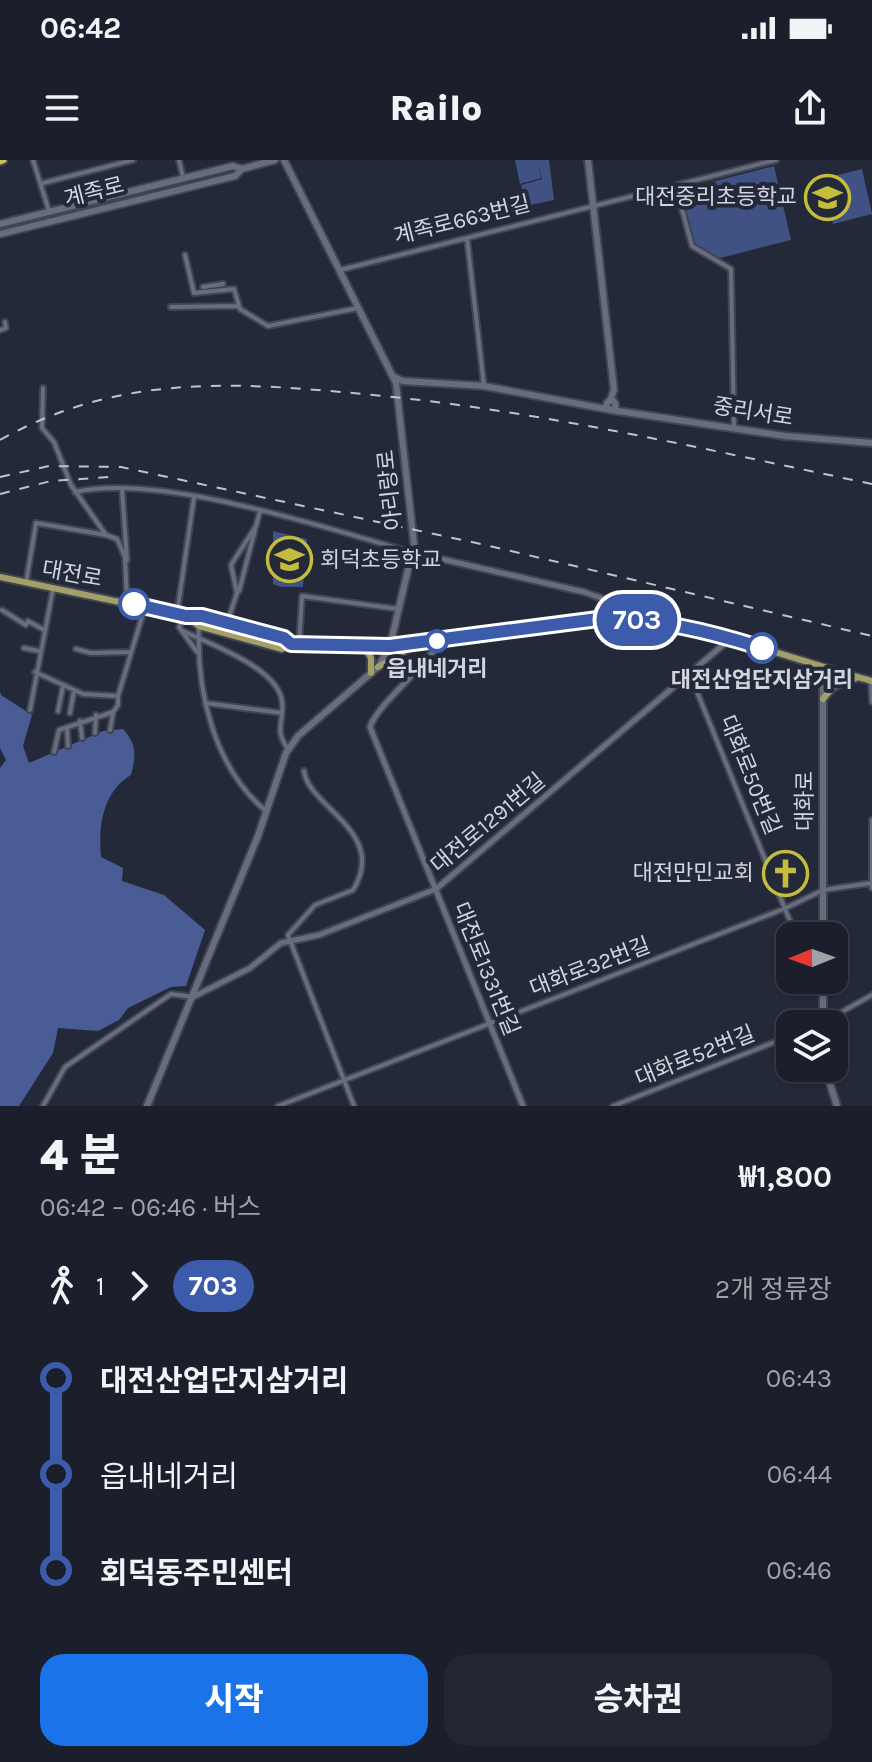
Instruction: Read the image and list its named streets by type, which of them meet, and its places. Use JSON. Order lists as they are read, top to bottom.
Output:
{
  "streets": {
    "main road": [
      "계족로",
      "중리서로",
      "아리랑로",
      "대전로",
      "대화로"
    ],
    "street": [
      "계족로663번길",
      "대화로50번길",
      "대전로1291번길",
      "대화로32번길",
      "대전로1331번길",
      "대화로52번길"
    ]
  },
  "crossings": [
    ["계족로663번길", "아리랑로"],
    ["아리랑로", "대전로"],
    ["아리랑로", "대전로1291번길"],
    ["대전로", "대화로"],
    ["대전로", "대전로1291번길"],
    ["대전로", "대전로1331번길"],
    ["대화로50번길", "대전로1291번길"],
    ["대화로50번길", "대화로32번길"],
    ["대화로", "대화로32번길"],
    ["대전로1291번길", "대전로1331번길"],
    ["대화로32번길", "대전로1331번길"]
  ],
  "places": {
    "school or university": ["대전중리초등학교", "회덕초등학교"],
    "other": ["읍내네거리", "대전산업단지삼거리"],
    "church": ["대전만민교회"]
  },
  "lines": ["bus line 703"],
  "north": "left",
  "page": {
    "status": "06:42",
    "header": "Railo",
    "on_map": "703",
    "heading": ["4 분", "06:42 – 06:46 · 버스", "₩1,800"],
    "legs": ["1", "703", "2개 정류장"],
    "list": [
      {
        "name": "대전산업단지삼거리",
        "value": "06:43"
      },
      {
        "name": "읍내네거리",
        "value": "06:44"
      },
      {
        "name": "회덕동주민센터",
        "value": "06:46"
      }
    ],
    "buttons": ["시작", "승차권"]
  }
}
